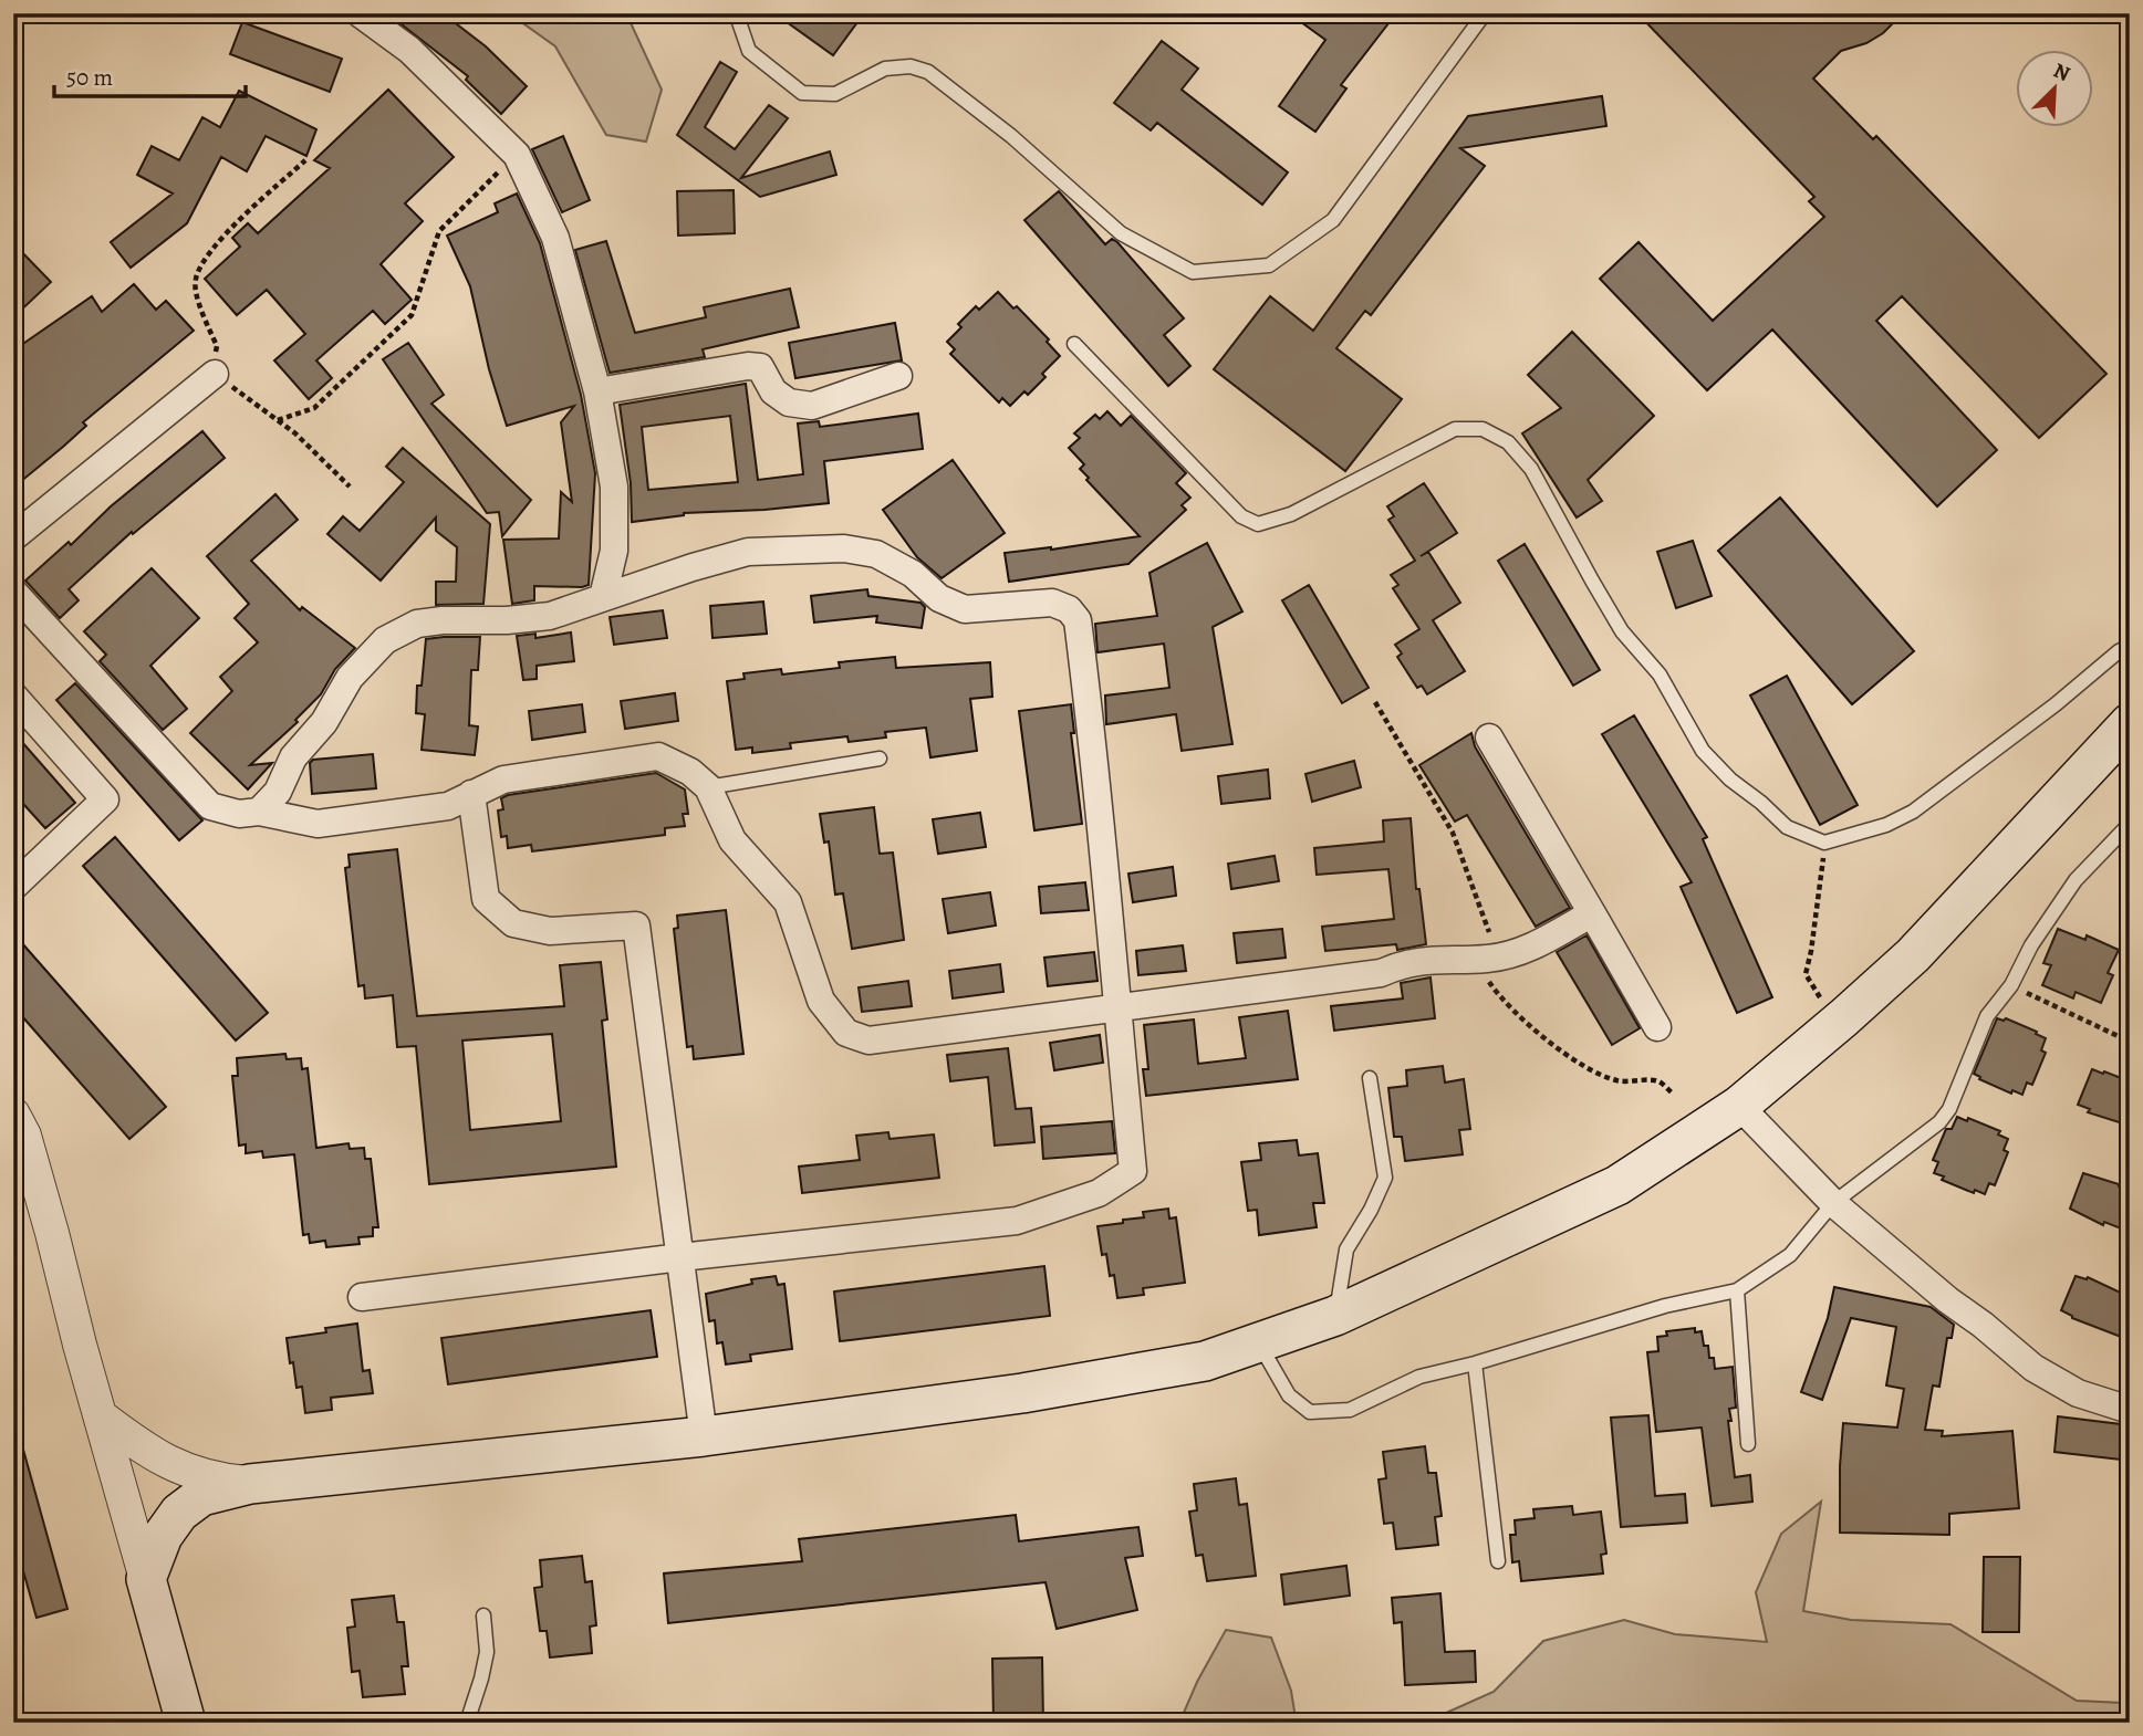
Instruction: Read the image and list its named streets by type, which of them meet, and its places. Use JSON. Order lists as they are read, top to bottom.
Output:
{
  "scale_bar": "50 m",
  "north": "top right"
}
